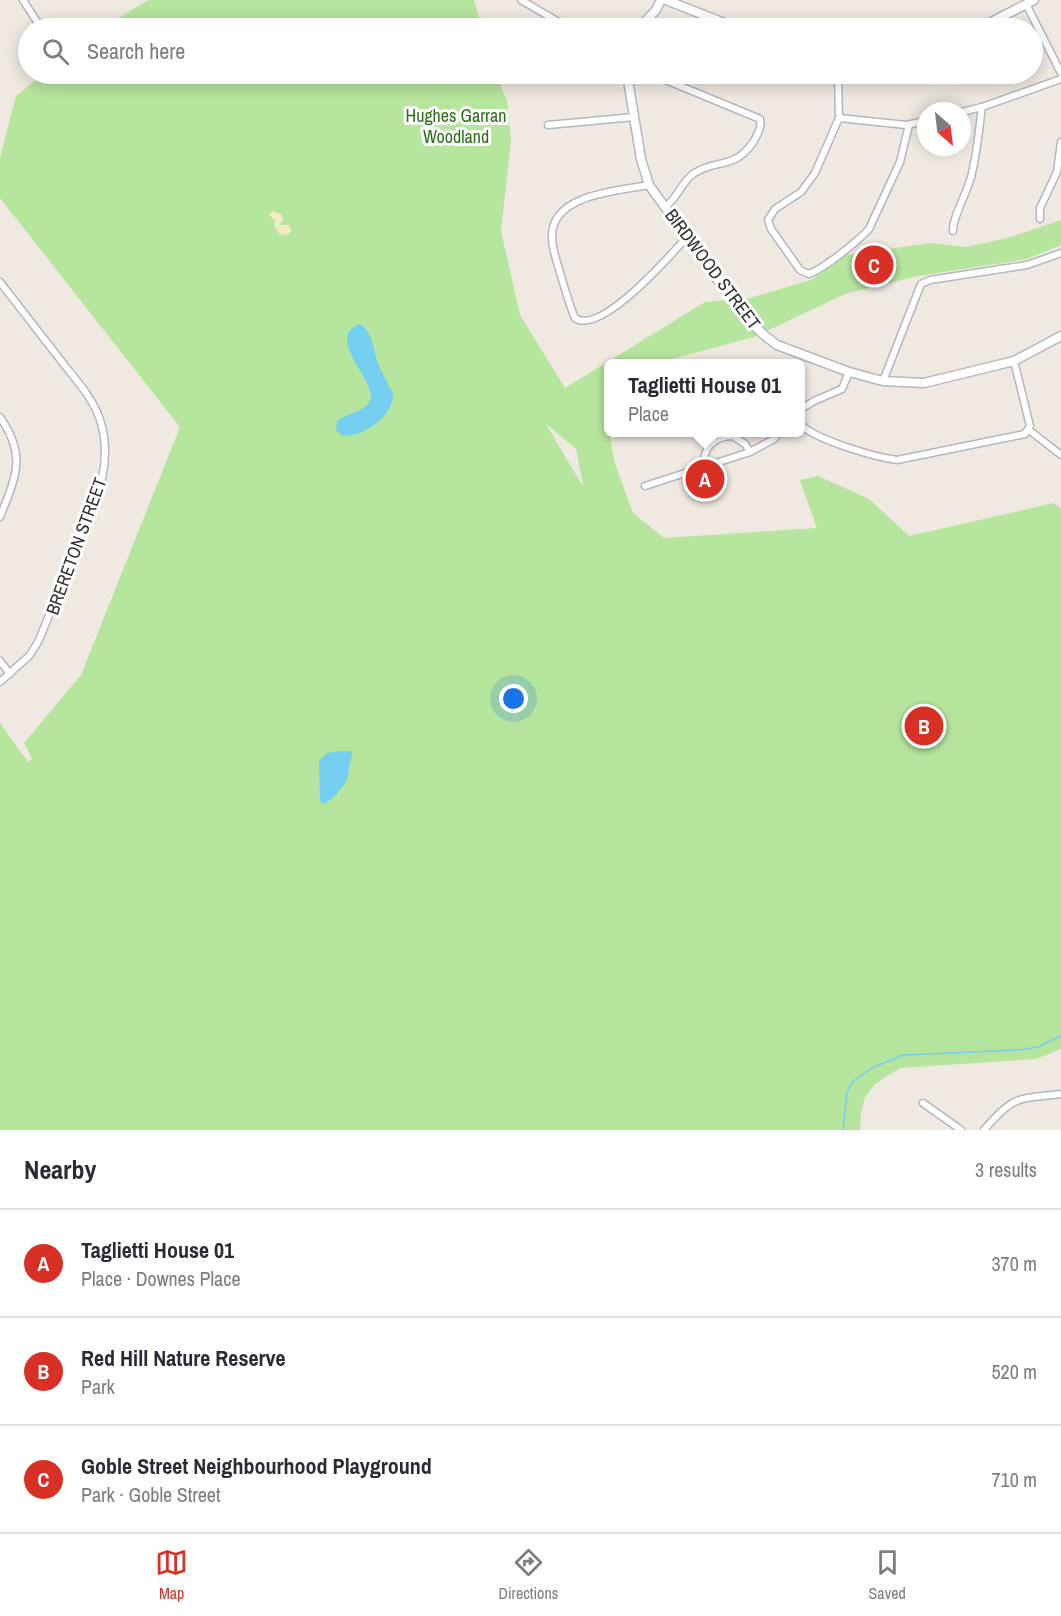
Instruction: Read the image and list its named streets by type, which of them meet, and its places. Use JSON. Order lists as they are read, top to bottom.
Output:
{
  "streets": {
    "street": ["BIRDWOOD STREET", "BRERETON STREET"]
  },
  "parks": ["Hughes Garran Woodland"],
  "north": "bottom right",
  "page": {
    "search": "Search here",
    "pins": ["C", "A", "B"],
    "popup": ["Taglietti House 01", "Place"],
    "heading": ["Nearby", "3 results"],
    "list": [
      {
        "mark": "A",
        "name": "Taglietti House 01",
        "note": "Place · Downes Place",
        "value": "370 m"
      },
      {
        "mark": "B",
        "name": "Red Hill Nature Reserve",
        "note": "Park",
        "value": "520 m"
      },
      {
        "mark": "C",
        "name": "Goble Street Neighbourhood Playground",
        "note": "Park · Goble Street",
        "value": "710 m"
      }
    ],
    "nav": ["Map", "Directions", "Saved"]
  }
}
